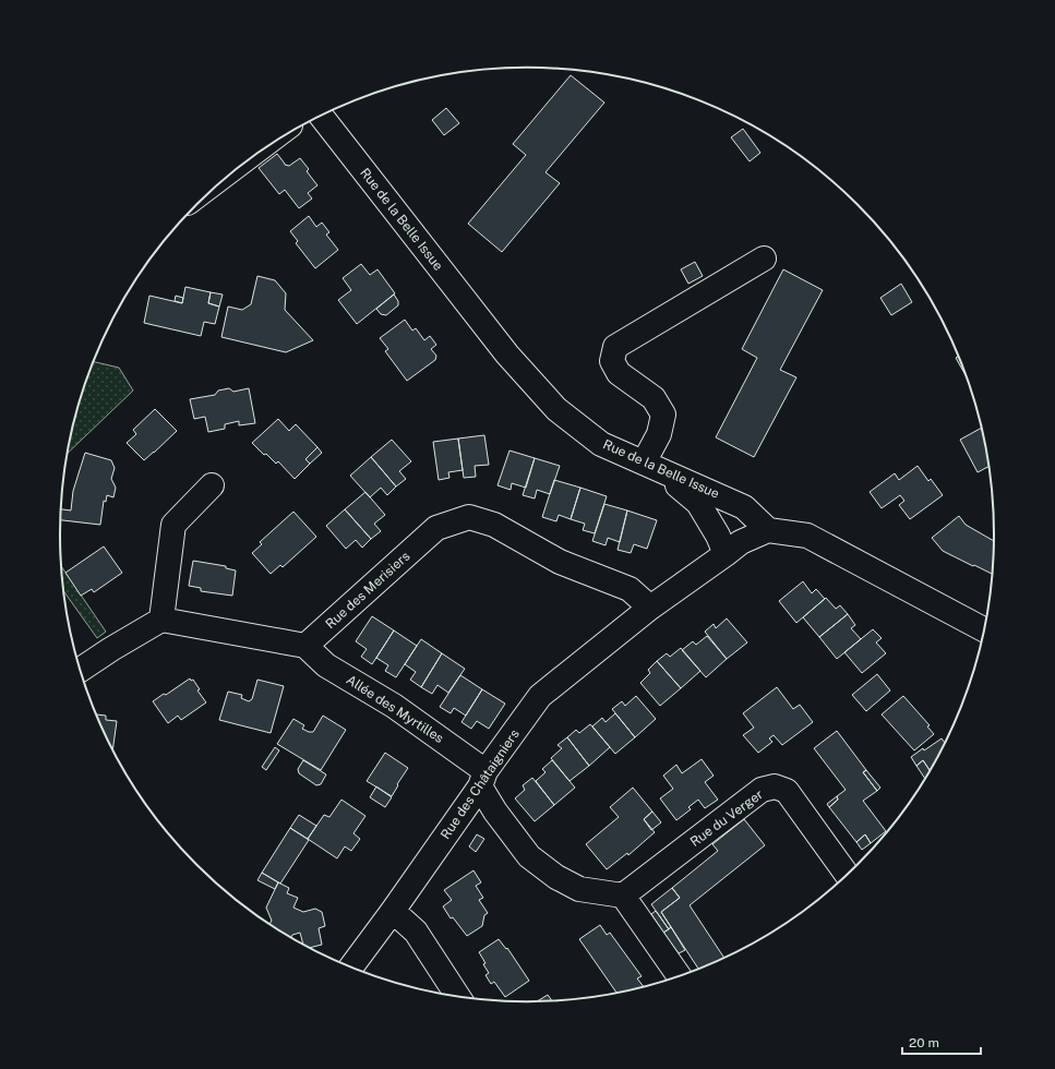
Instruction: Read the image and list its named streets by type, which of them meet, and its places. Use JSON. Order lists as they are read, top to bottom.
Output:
{
  "streets": {
    "street": [
      "Rue de la Belle Issue",
      "Rue des Merisiers",
      "Allée des Myrtilles",
      "Rue des Châtaigniers",
      "Rue du Verger"
    ]
  },
  "crossings": [
    ["Rue de la Belle Issue", "Rue des Châtaigniers"],
    ["Rue des Merisiers", "Allée des Myrtilles"],
    ["Rue des Merisiers", "Rue des Châtaigniers"],
    ["Allée des Myrtilles", "Rue des Châtaigniers"]
  ],
  "scale_bar": "20 m"
}
